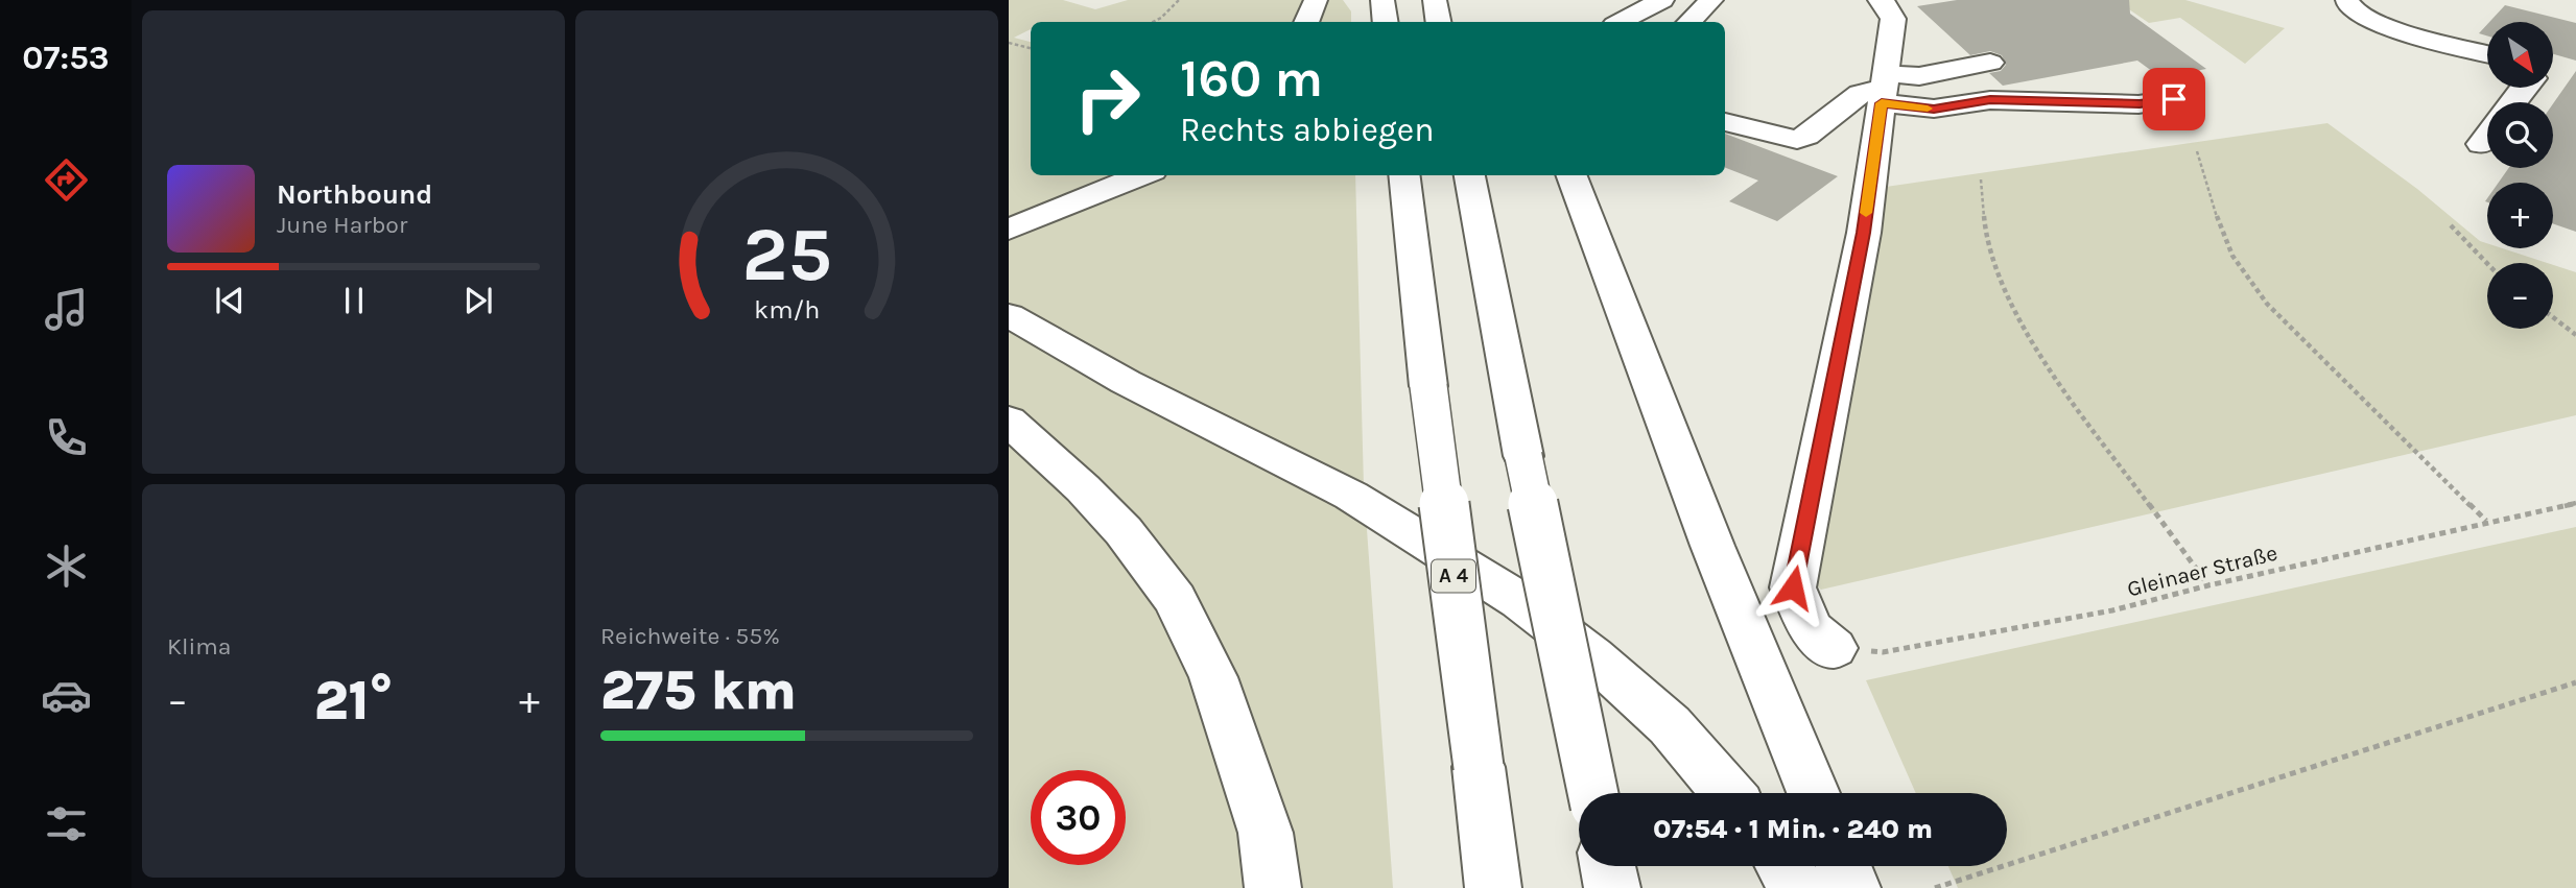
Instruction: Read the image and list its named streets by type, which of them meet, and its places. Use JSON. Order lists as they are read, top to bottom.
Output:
{
  "streets": {
    "main road": ["A 4"],
    "path": ["Gleinaer Straße"]
  },
  "north": "bottom right",
  "page": {
    "tabs": "07:53",
    "map_buttons": ["+", "−"],
    "turn": ["160 m", "Rechts abbiegen"],
    "song": ["Northbound", "June Harbor"],
    "tile": [
      "Klima",
      ["Reichweite · 55%", "275 km"]
    ],
    "heat": ["−", "21°", "+"],
    "limit": "30",
    "trip": "07:54 · 1 Min. · 240 m",
    "gauge": ["25", "km/h"]
  }
}
